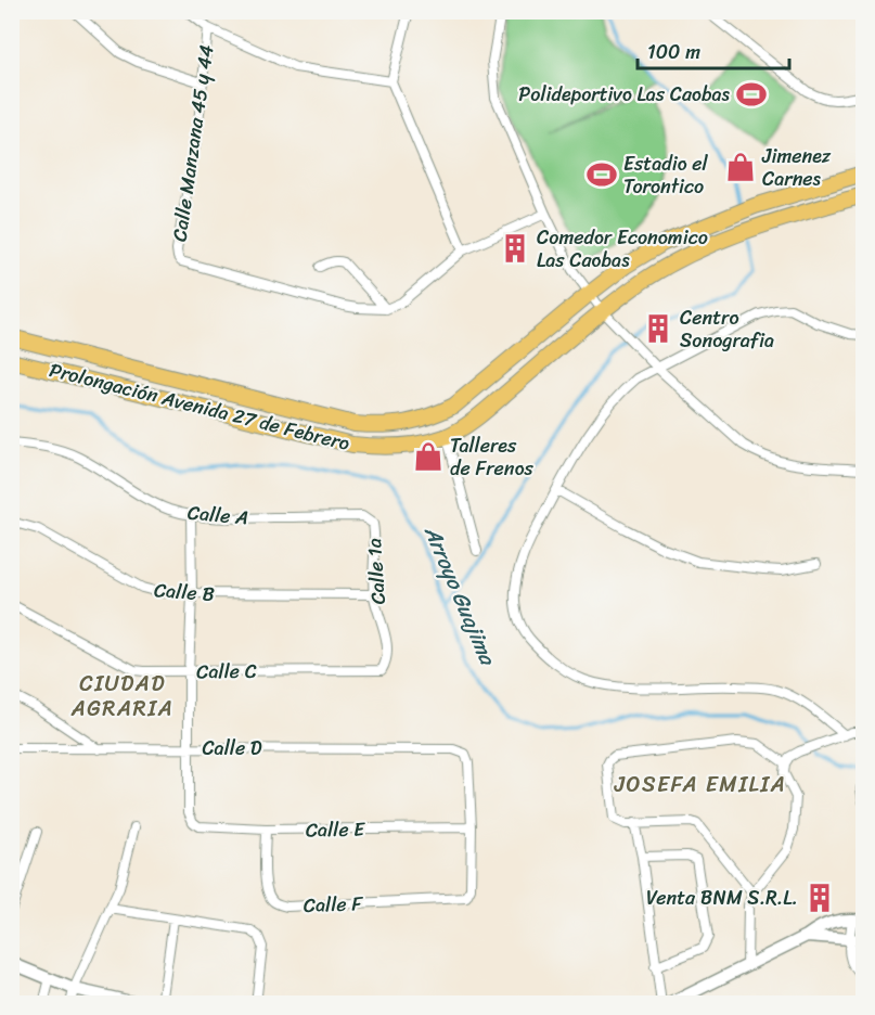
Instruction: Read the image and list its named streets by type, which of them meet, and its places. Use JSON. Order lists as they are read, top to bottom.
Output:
{
  "streets": {
    "main road": ["Prolongación Avenida 27 de Febrero"],
    "street": [
      "Calle Manzana 45 y 44",
      "Calle A",
      "Calle 1a",
      "Calle B",
      "Calle C",
      "Calle D",
      "Calle E",
      "Calle F"
    ]
  },
  "crossings": [
    ["Calle A", "Calle 1a"],
    ["Calle 1a", "Calle B"],
    ["Calle 1a", "Calle C"],
    ["Calle D", "Calle E"],
    ["Calle D", "Calle F"],
    ["Calle E", "Calle F"]
  ],
  "districts": ["CIUDAD AGRARIA", "JOSEFA EMILIA"],
  "water": ["Arroyo Guajima"],
  "places": {
    "sports": ["Polideportivo Las Caobas", "Estadio el Torontico"],
    "shop": ["Jimenez Carnes", "Talleres de Frenos"],
    "building": ["Comedor Economico Las Caobas", "Centro Sonografia", "Venta BNM S.R.L."]
  },
  "scale_bar": "100 m"
}
